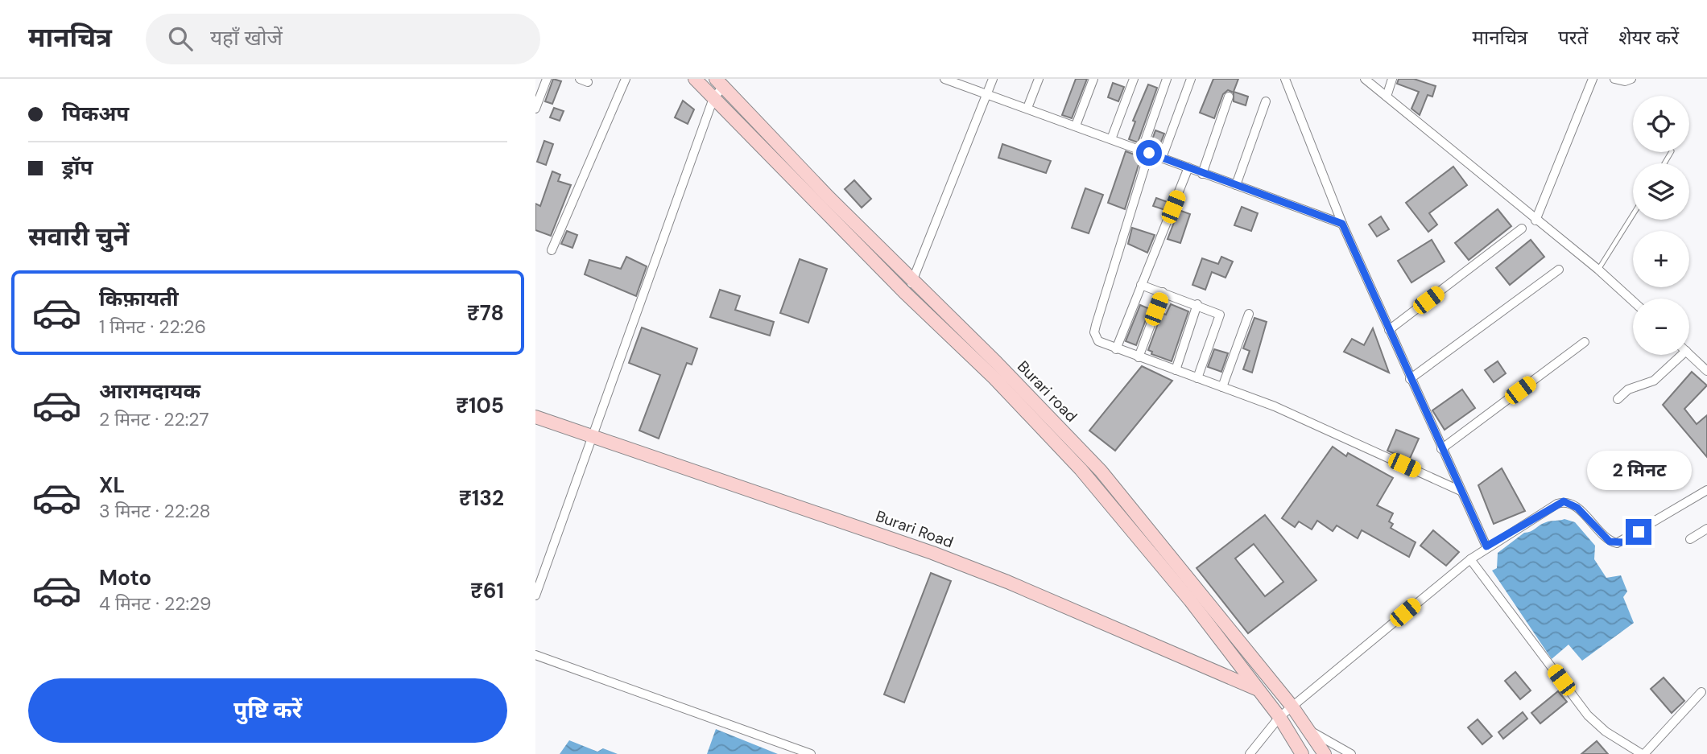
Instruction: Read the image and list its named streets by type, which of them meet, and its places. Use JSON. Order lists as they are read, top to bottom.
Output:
{
  "streets": {
    "main road": ["Burari road", "Burari Road"]
  },
  "crossings": [
    ["Burari road", "Burari Road"]
  ],
  "page": {
    "header": "मानचित्र",
    "search": "यहाँ खोजें",
    "nav": ["मानचित्र", "परतें", "शेयर करें"],
    "banner": ["पिकअप", "ड्रॉप"],
    "map_buttons": ["+", "−"],
    "heading": "सवारी चुनें",
    "list": [
      {
        "name": "किफ़ायती",
        "note": "1 मिनट · 22:26",
        "value": "₹78"
      },
      {
        "name": "आरामदायक",
        "note": "2 मिनट · 22:27",
        "value": "₹105"
      },
      {
        "name": "XL",
        "note": "3 मिनट · 22:28",
        "value": "₹132"
      },
      {
        "name": "Moto",
        "note": "4 मिनट · 22:29",
        "value": "₹61"
      }
    ],
    "bubble": "2 मिनट",
    "buttons": "पुष्टि करें"
  }
}
